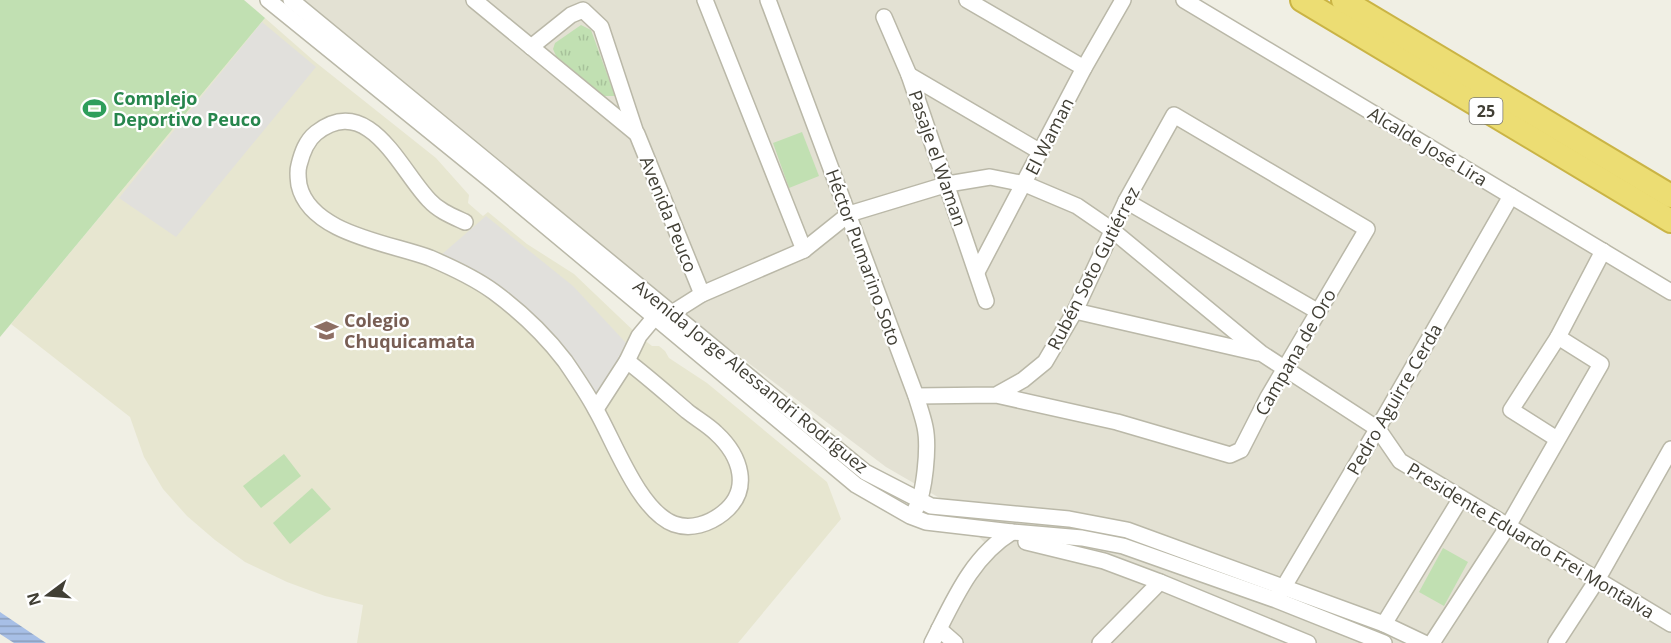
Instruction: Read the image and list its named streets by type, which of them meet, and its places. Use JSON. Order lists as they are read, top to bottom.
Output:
{
  "streets": {
    "highway": ["25"],
    "street": [
      "El Waman",
      "Alcalde José Lira",
      "Pasaje el Waman",
      "Avenida Peuco",
      "Héctor Pumarino Soto",
      "Rubén Soto Gutiérrez",
      "Campana de Oro",
      "Avenida Jorge Alessandri Rodríguez",
      "Pedro Aguirre Cerda",
      "Presidente Eduardo Frei Montalva"
    ]
  },
  "crossings": [
    ["El Waman", "Pasaje el Waman"],
    ["El Waman", "Presidente Eduardo Frei Montalva"],
    ["Alcalde José Lira", "Pedro Aguirre Cerda"],
    ["Pasaje el Waman", "Presidente Eduardo Frei Montalva"],
    ["Avenida Peuco", "Presidente Eduardo Frei Montalva"],
    ["Héctor Pumarino Soto", "Rubén Soto Gutiérrez"],
    ["Héctor Pumarino Soto", "Avenida Jorge Alessandri Rodríguez"],
    ["Héctor Pumarino Soto", "Presidente Eduardo Frei Montalva"],
    ["Rubén Soto Gutiérrez", "Campana de Oro"],
    ["Rubén Soto Gutiérrez", "Presidente Eduardo Frei Montalva"],
    ["Campana de Oro", "Presidente Eduardo Frei Montalva"],
    ["Avenida Jorge Alessandri Rodríguez", "Pedro Aguirre Cerda"],
    ["Avenida Jorge Alessandri Rodríguez", "Presidente Eduardo Frei Montalva"],
    ["Pedro Aguirre Cerda", "Presidente Eduardo Frei Montalva"]
  ],
  "places": {
    "sports": ["Complejo Deportivo Peuco"],
    "school or university": ["Colegio Chuquicamata"]
  },
  "north": "left"
}
